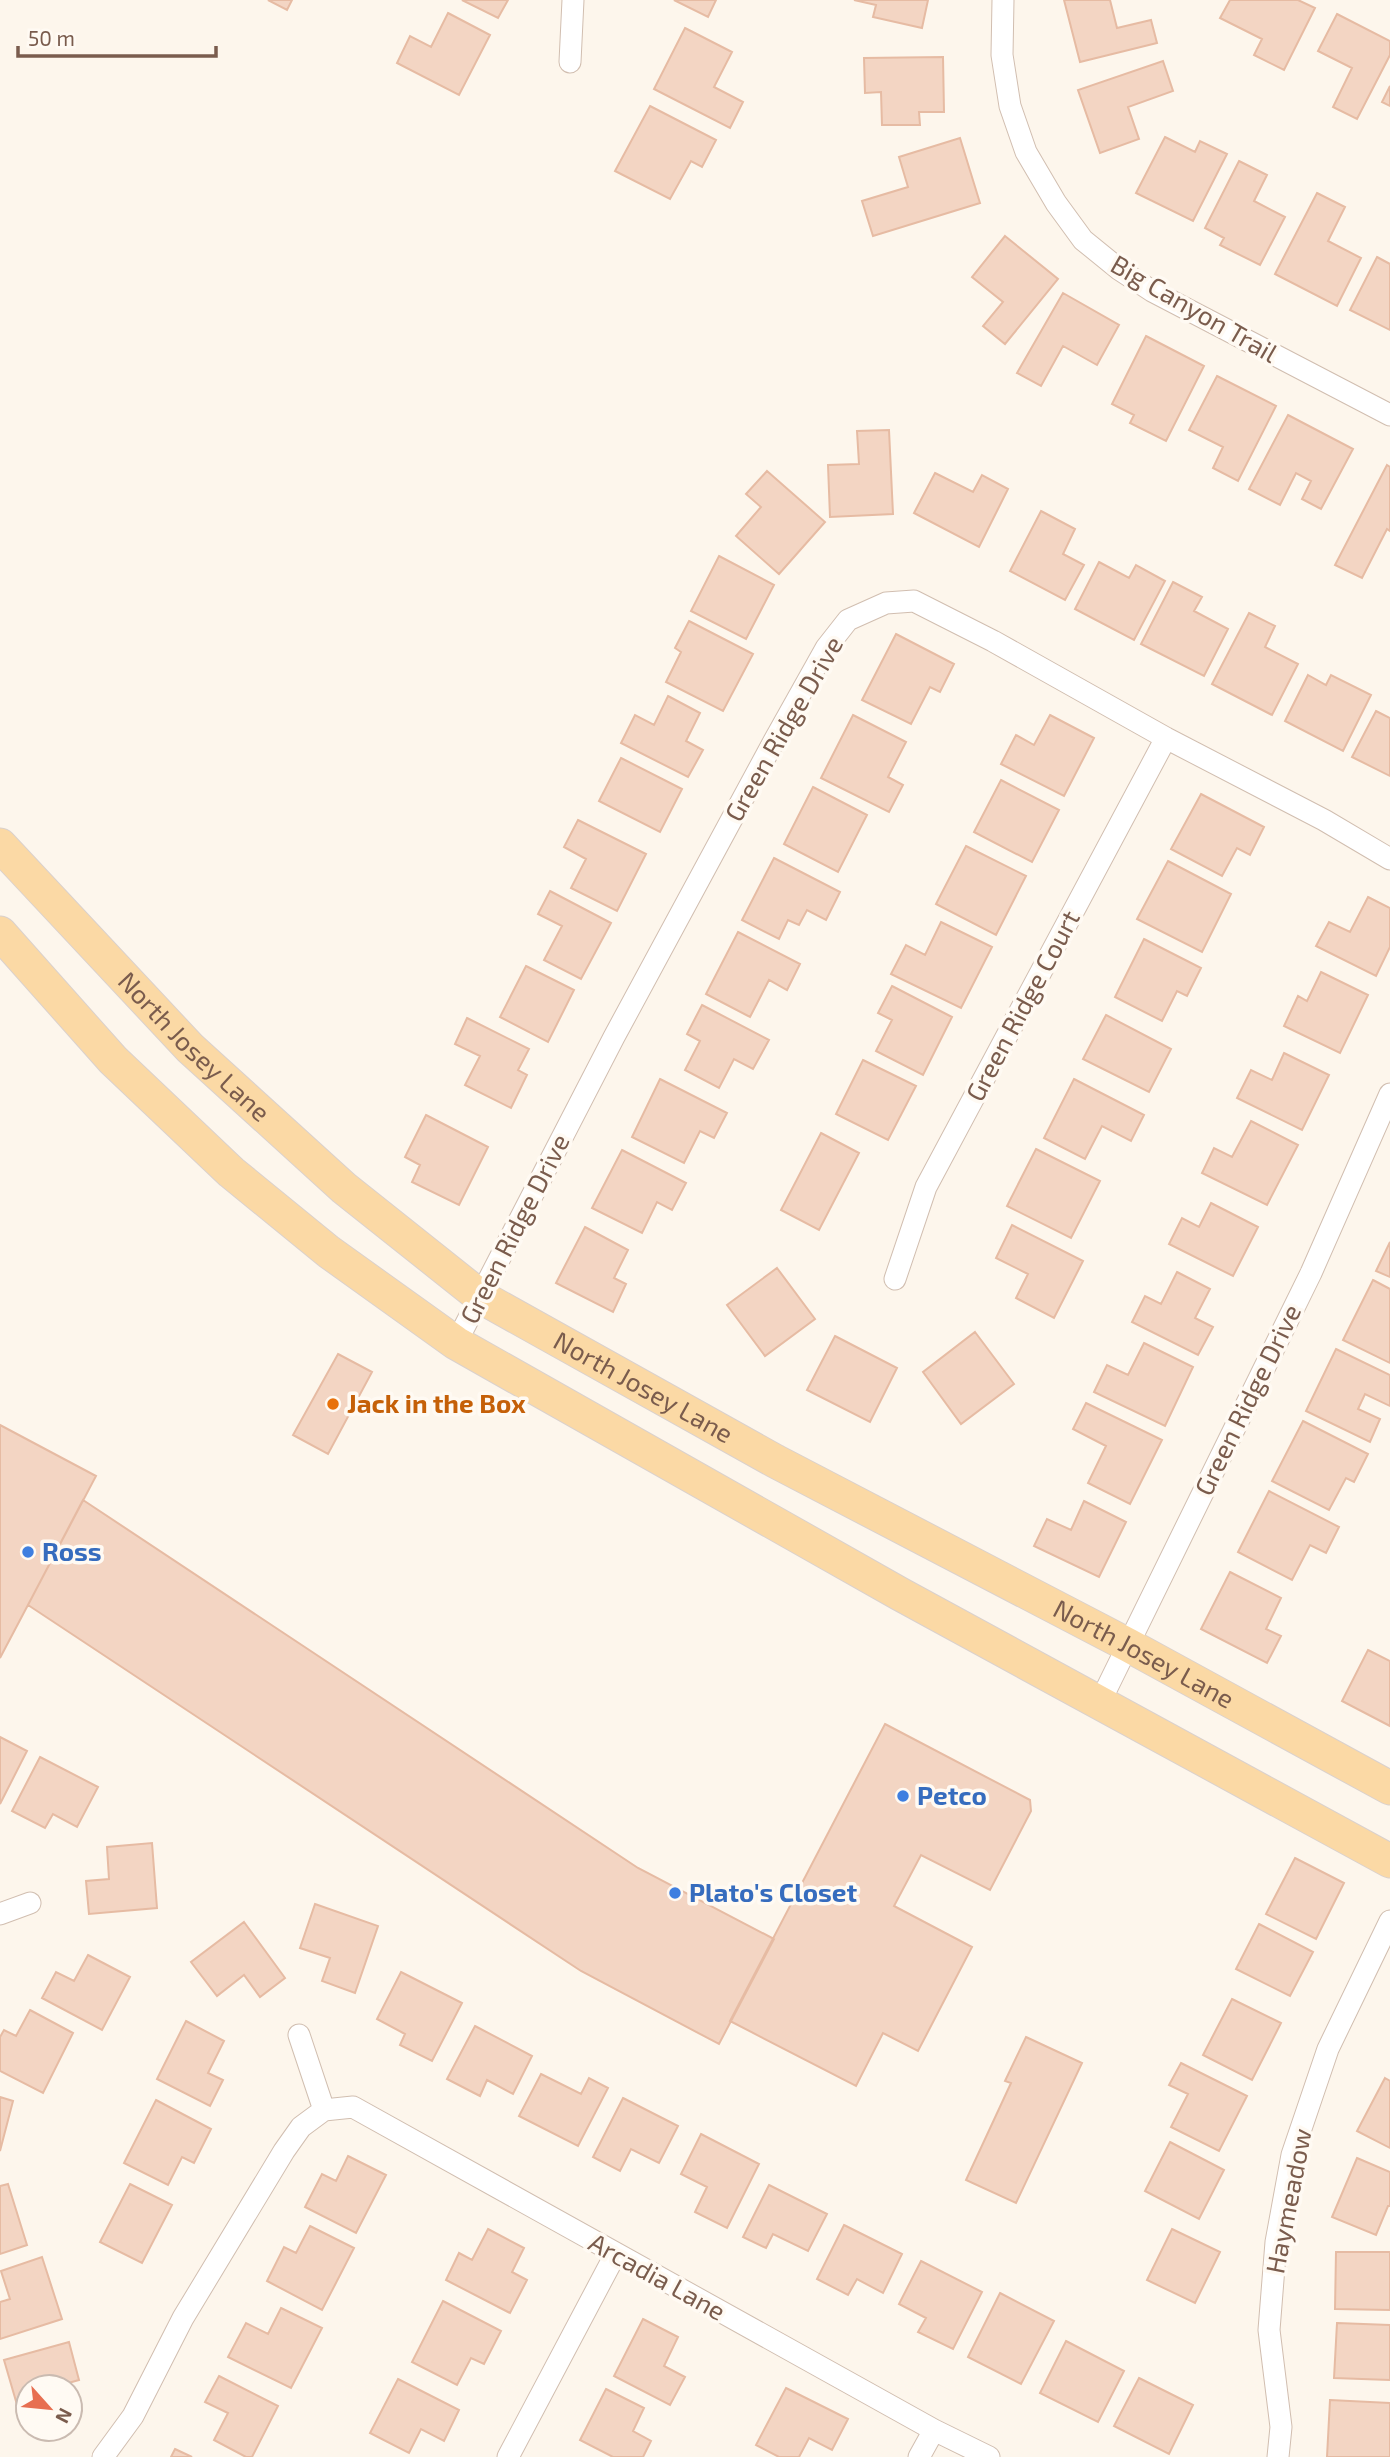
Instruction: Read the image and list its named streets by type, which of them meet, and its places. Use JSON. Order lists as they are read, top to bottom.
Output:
{
  "streets": {
    "main road": ["North Josey Lane"],
    "street": [
      "Big Canyon Trail",
      "Green Ridge Drive",
      "Green Ridge Court",
      "Haymeadow",
      "Arcadia Lane"
    ]
  },
  "crossings": [
    ["Green Ridge Drive", "Green Ridge Court"],
    ["Green Ridge Drive", "North Josey Lane"]
  ],
  "places": [
    "Jack in the Box",
    "Ross",
    "Petco",
    "Plato's Closet"
  ],
  "scale_bar": "50 m",
  "north": "bottom right"
}
